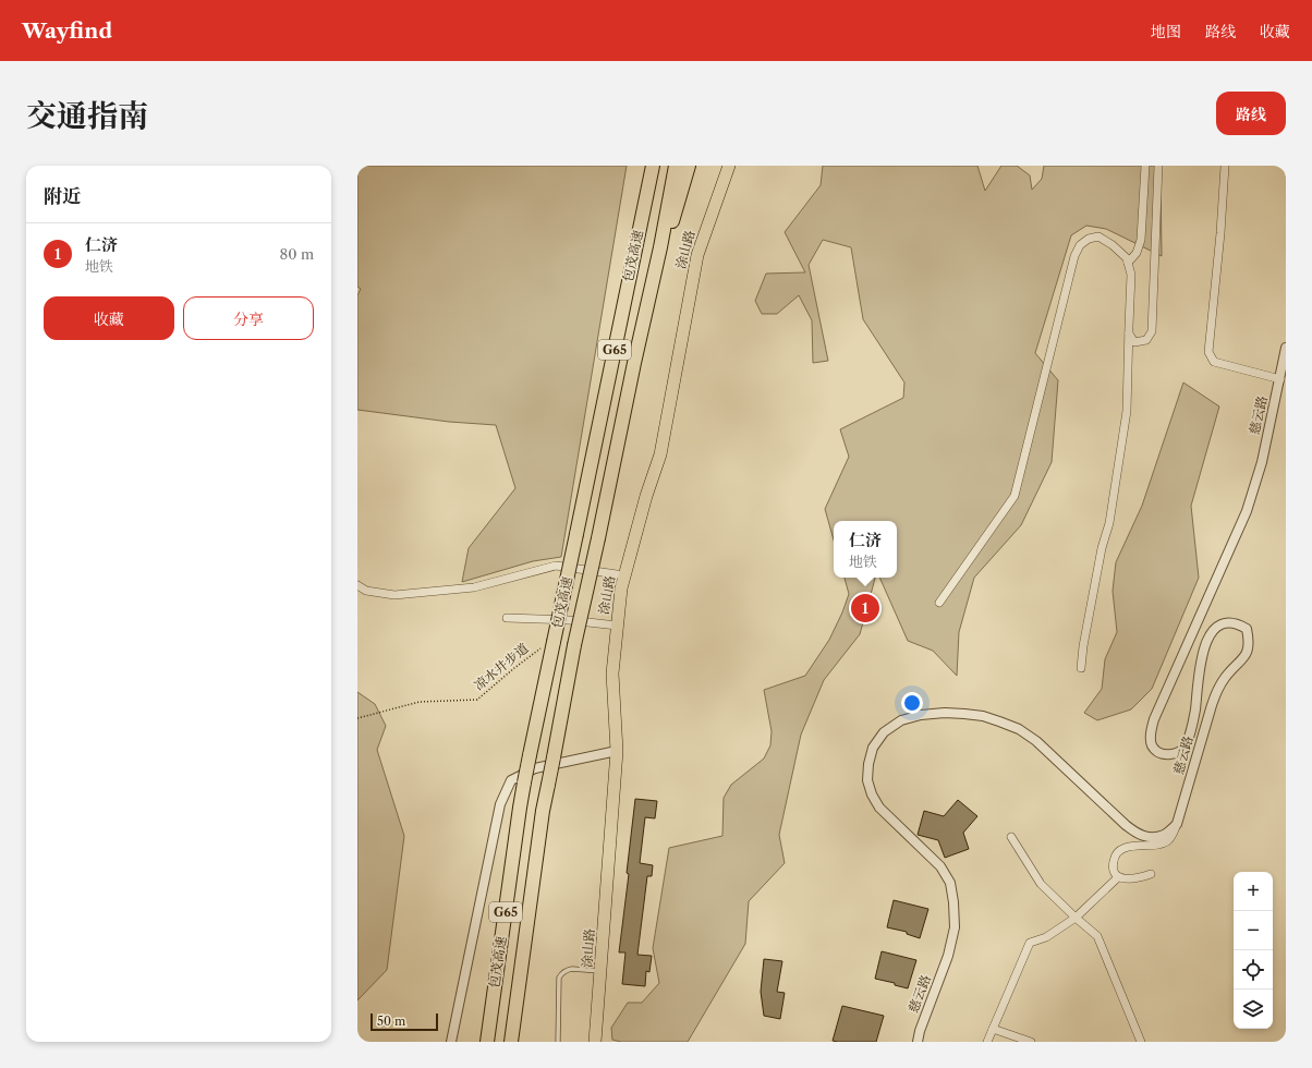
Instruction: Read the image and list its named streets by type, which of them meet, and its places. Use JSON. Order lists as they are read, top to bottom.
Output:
{
  "streets": {
    "highway": ["包茂高速", "G65"],
    "main road": ["涂山路"],
    "street": ["慈云路"],
    "path": ["凉水井步道"]
  },
  "crossings": [
    ["包茂高速", "凉水井步道"]
  ],
  "scale_bar": "50 m",
  "page": {
    "header": "Wayfind",
    "nav": ["地图", "路线", "收藏"],
    "title": "交通指南",
    "buttons": [
      "路线",
      ["收藏", "分享"]
    ],
    "heading": "附近",
    "list": [
      {
        "mark": "1",
        "name": "仁济",
        "note": "地铁",
        "value": "80 m"
      }
    ],
    "popup": ["仁济", "地铁"],
    "pins": "1",
    "map_buttons": ["+", "−"],
    "scale": "50 m"
  }
}
